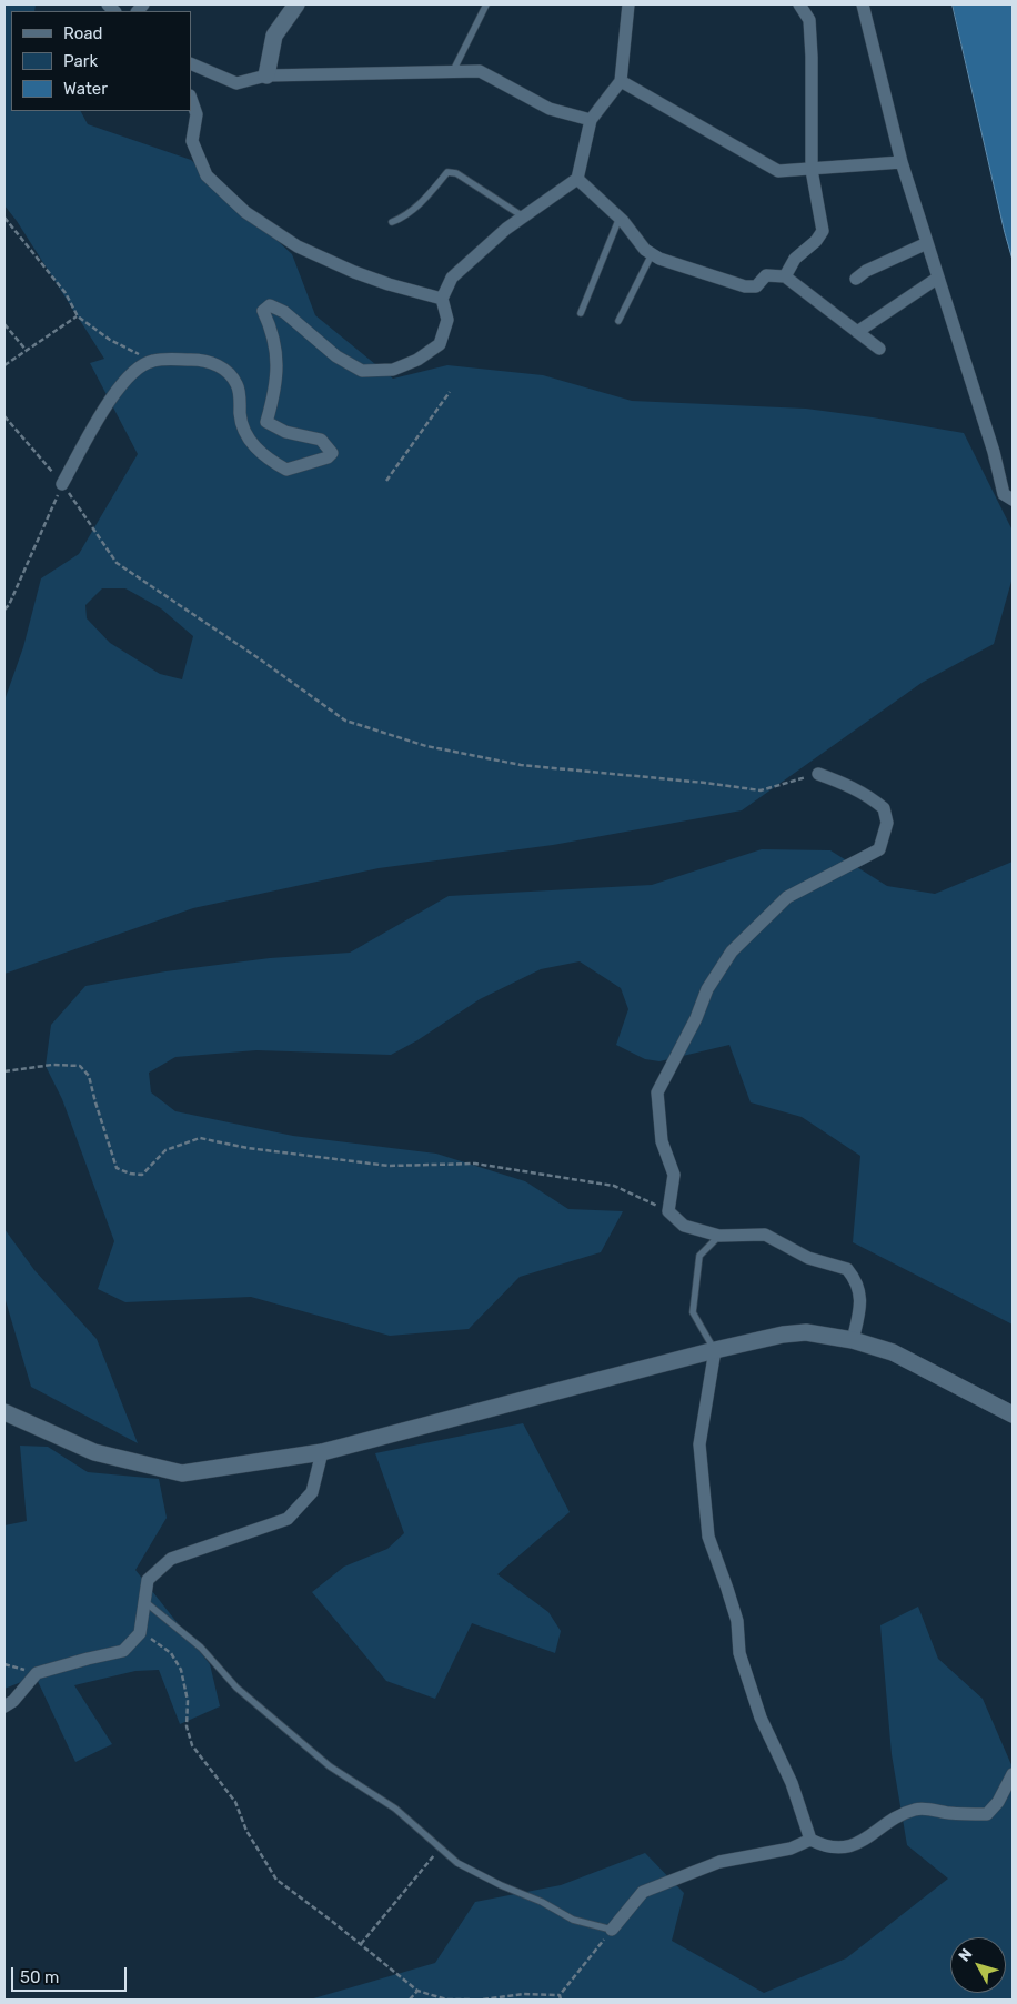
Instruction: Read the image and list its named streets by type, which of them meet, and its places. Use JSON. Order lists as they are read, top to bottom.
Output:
{
  "legend": ["Road", "Park", "Water"],
  "scale_bar": "50 m",
  "north": "top left"
}
